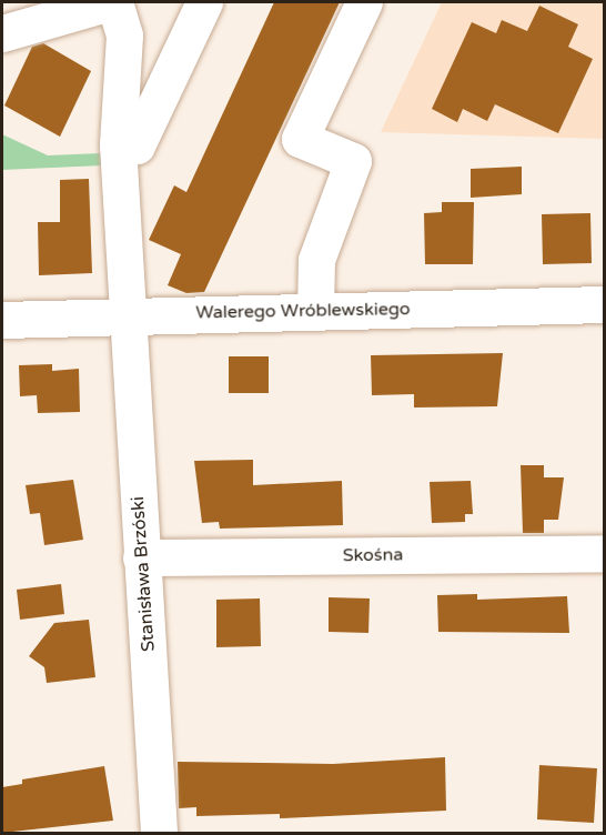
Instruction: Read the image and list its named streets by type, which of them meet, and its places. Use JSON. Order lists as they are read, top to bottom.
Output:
{
  "streets": {
    "street": ["Walerego Wróblewskiego", "Skośna", "Stanisława Brzóski"]
  },
  "crossings": [
    ["Walerego Wróblewskiego", "Stanisława Brzóski"],
    ["Skośna", "Stanisława Brzóski"]
  ]
}
